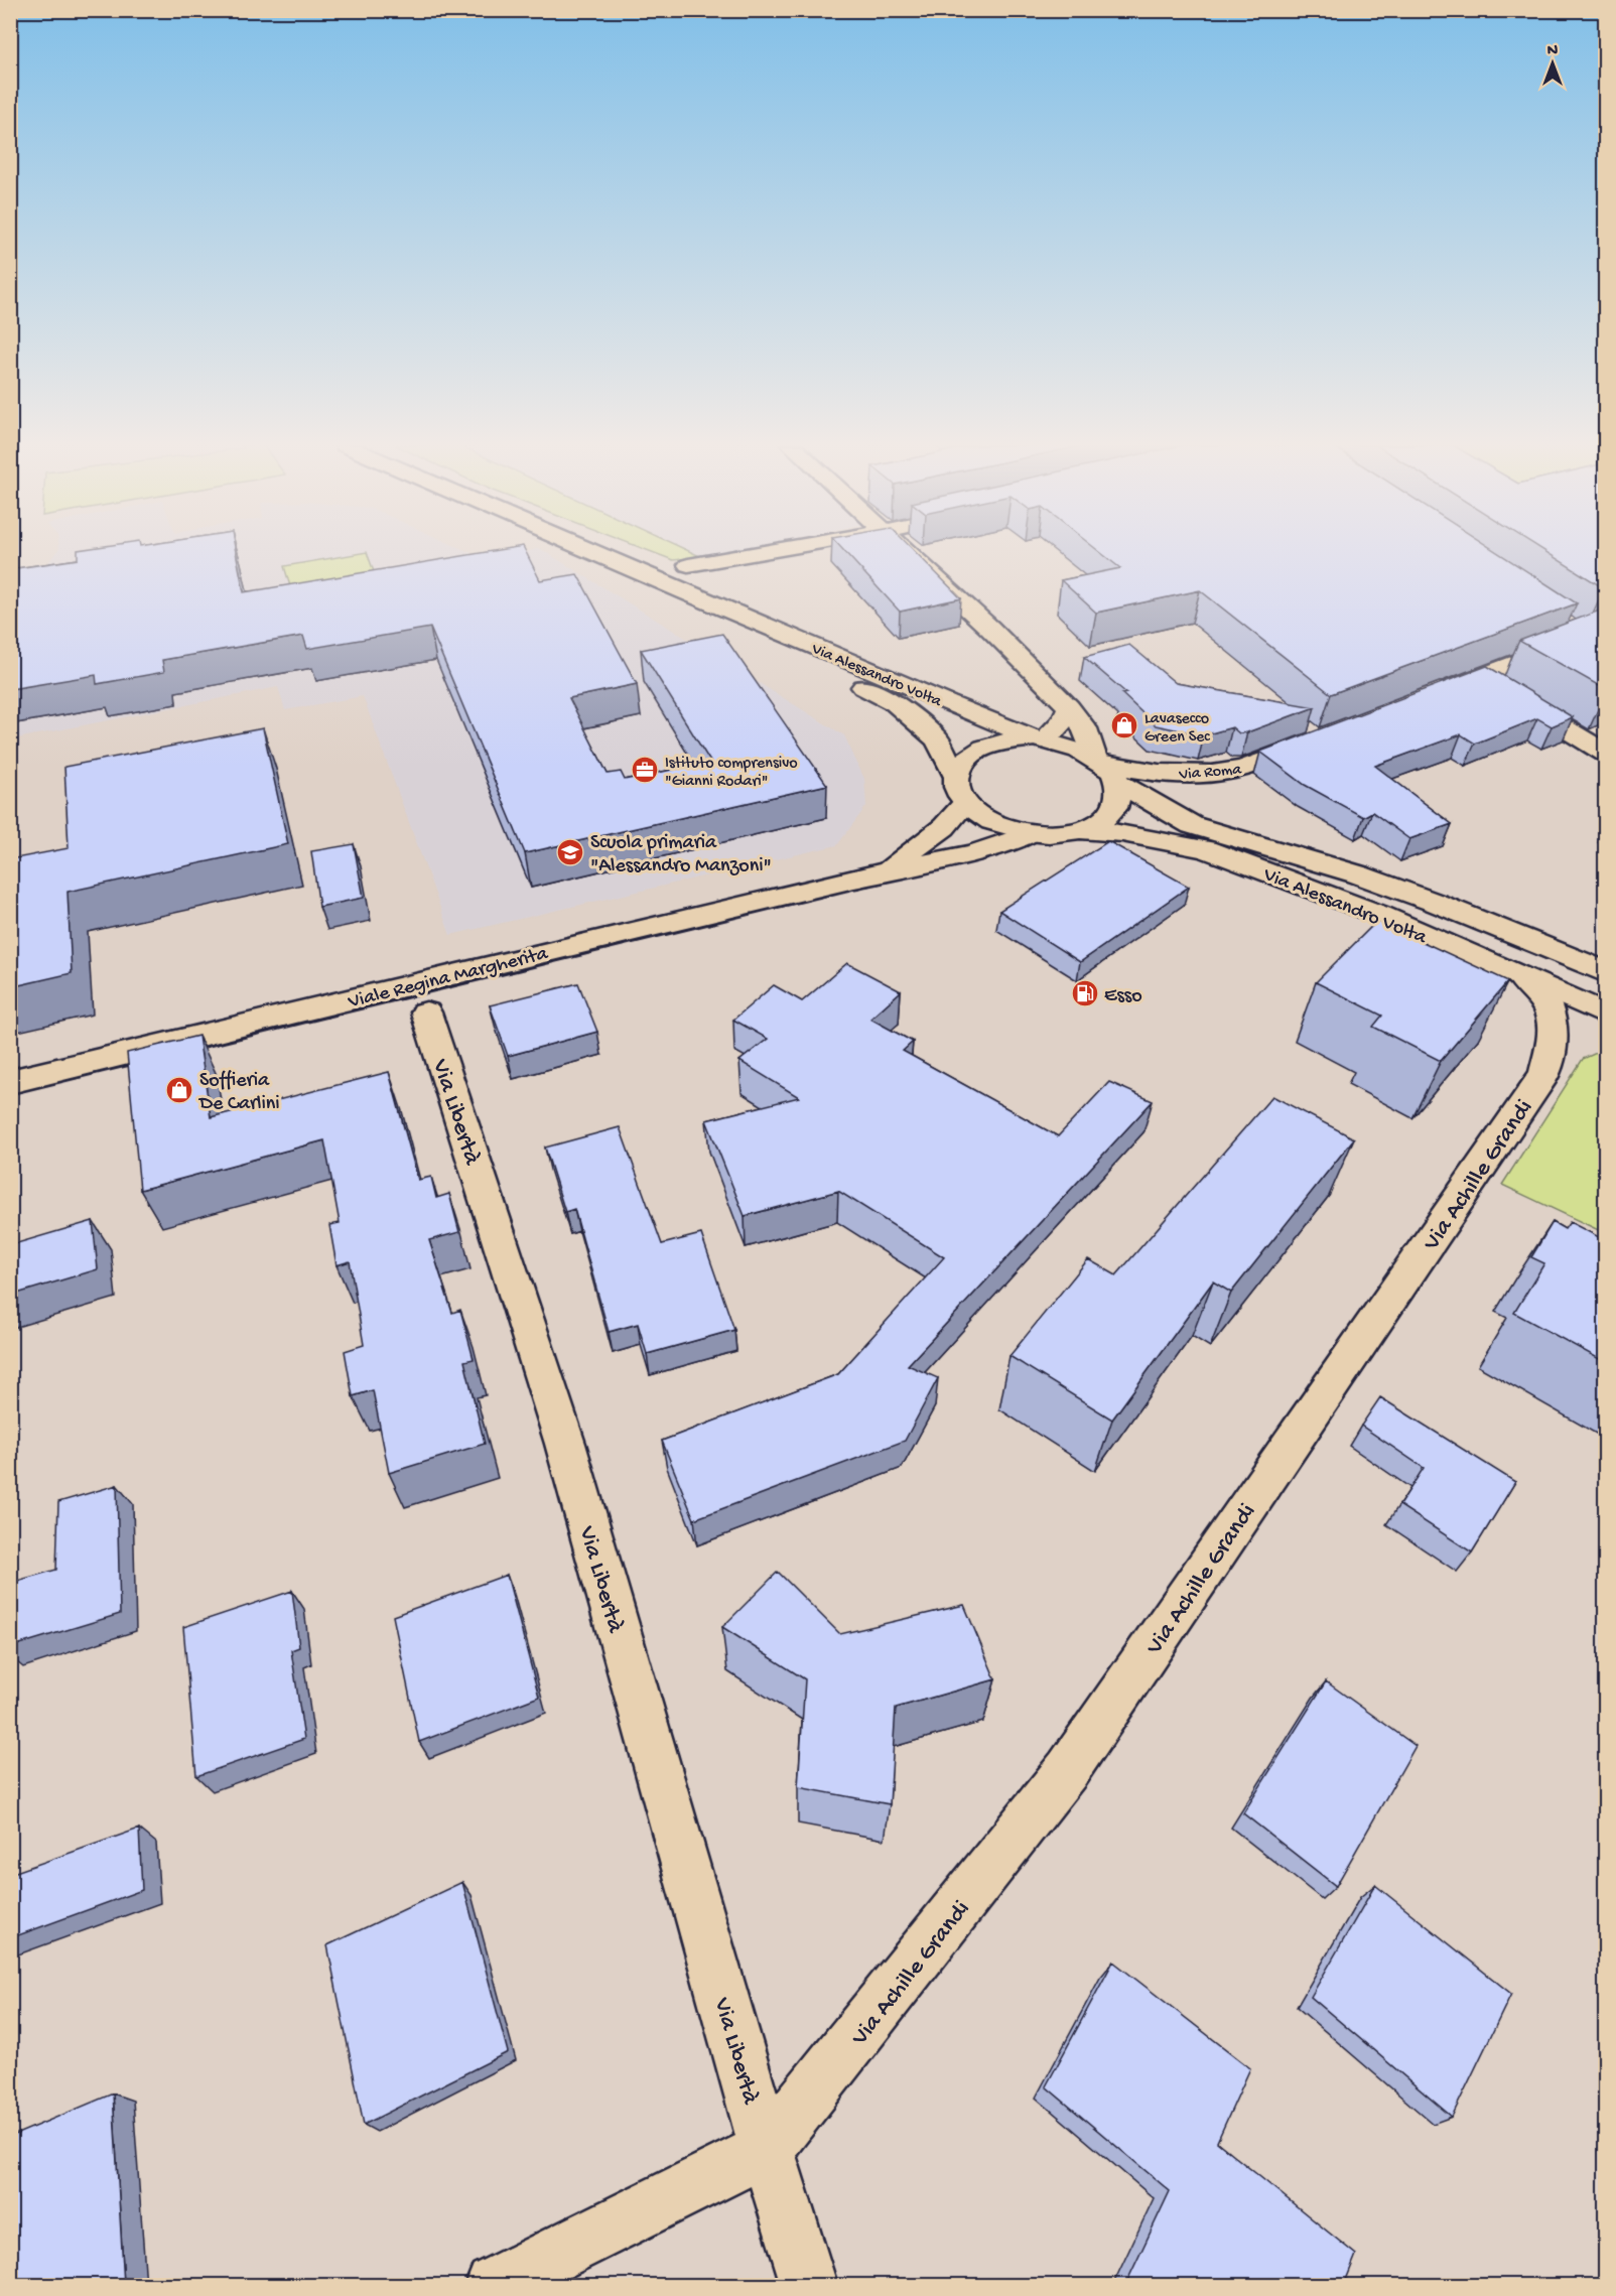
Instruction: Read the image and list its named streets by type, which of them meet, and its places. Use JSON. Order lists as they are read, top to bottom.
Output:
{
  "streets": {
    "street": [
      "Via Alessandro Volta",
      "Via Roma",
      "Viale Regina Margherita",
      "Via Libertà",
      "Via Achille Grandi"
    ]
  },
  "crossings": [
    ["Via Alessandro Volta", "Via Roma"],
    ["Via Alessandro Volta", "Viale Regina Margherita"],
    ["Via Alessandro Volta", "Via Achille Grandi"],
    ["Via Roma", "Viale Regina Margherita"],
    ["Via Libertà", "Via Achille Grandi"]
  ],
  "places": {
    "shop": ["Lavasecco Green Sec", "Soffieria De Carlini"],
    "office": ["Istituto comprensivo \"Gianni Rodari\""],
    "school or university": ["Scuola primaria \"Alessandro Manzoni\""],
    "fuel station": ["Esso"]
  },
  "north": "top"
}
